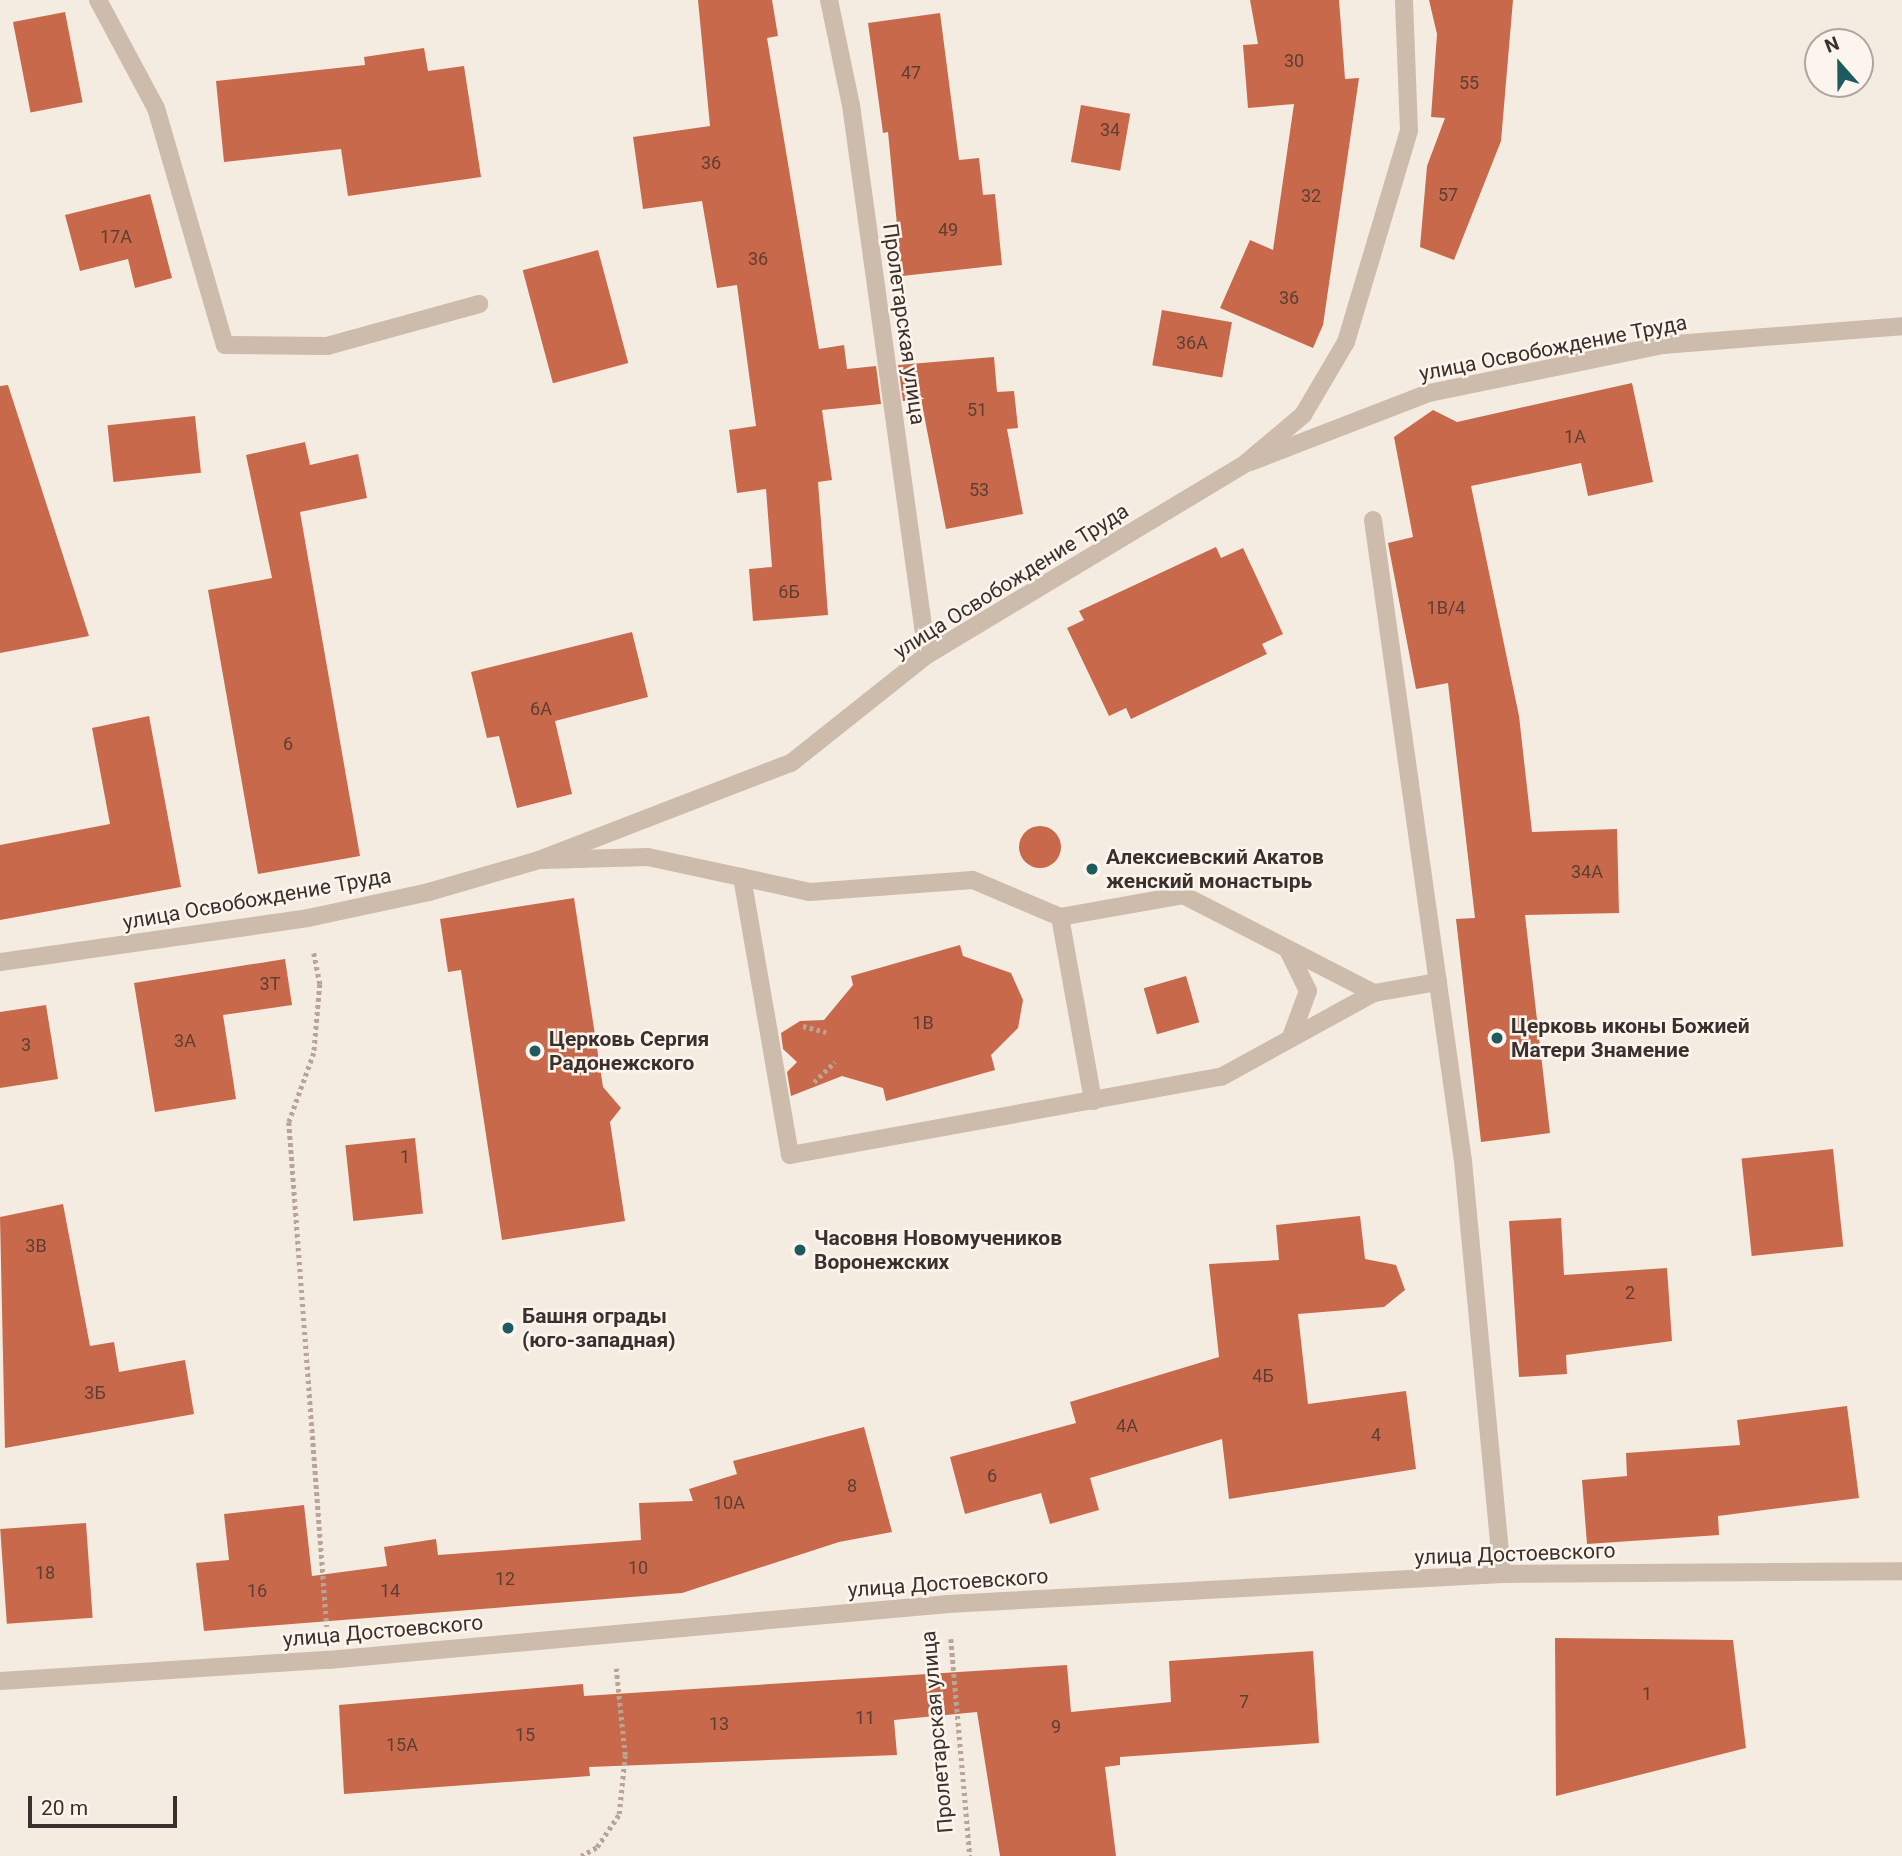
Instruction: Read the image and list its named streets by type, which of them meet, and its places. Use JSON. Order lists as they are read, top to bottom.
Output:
{
  "streets": {
    "street": ["Пролетарская улица", "улица Освобождение Труда", "улица Достоевского"]
  },
  "crossings": [
    ["Пролетарская улица", "улица Освобождение Труда"],
    ["Пролетарская улица", "улица Достоевского"]
  ],
  "places": [
    "Алексиевский Акатов женский монастырь",
    "Церковь иконы Божией Матери Знамение",
    "Церковь Сергия Радонежского",
    "Часовня Новомучеников Воронежских",
    "Башня ограды (юго-западная)"
  ],
  "house_numbers": [
    "30",
    "47",
    "55",
    "34",
    "36",
    "57",
    "32",
    "49",
    "17А",
    "36",
    "36",
    "36А",
    "51",
    "1А",
    "53",
    "6Б",
    "1В/4",
    "6А",
    "6",
    "34А",
    "3Т",
    "1В",
    "3А",
    "3",
    "1",
    "3В",
    "2",
    "4Б",
    "3Б",
    "4А",
    "4",
    "6",
    "8",
    "10А",
    "10",
    "18",
    "12",
    "16",
    "14",
    "1",
    "7",
    "11",
    "13",
    "9",
    "15",
    "15А"
  ],
  "scale_bar": "20 m",
  "north": "top"
}
